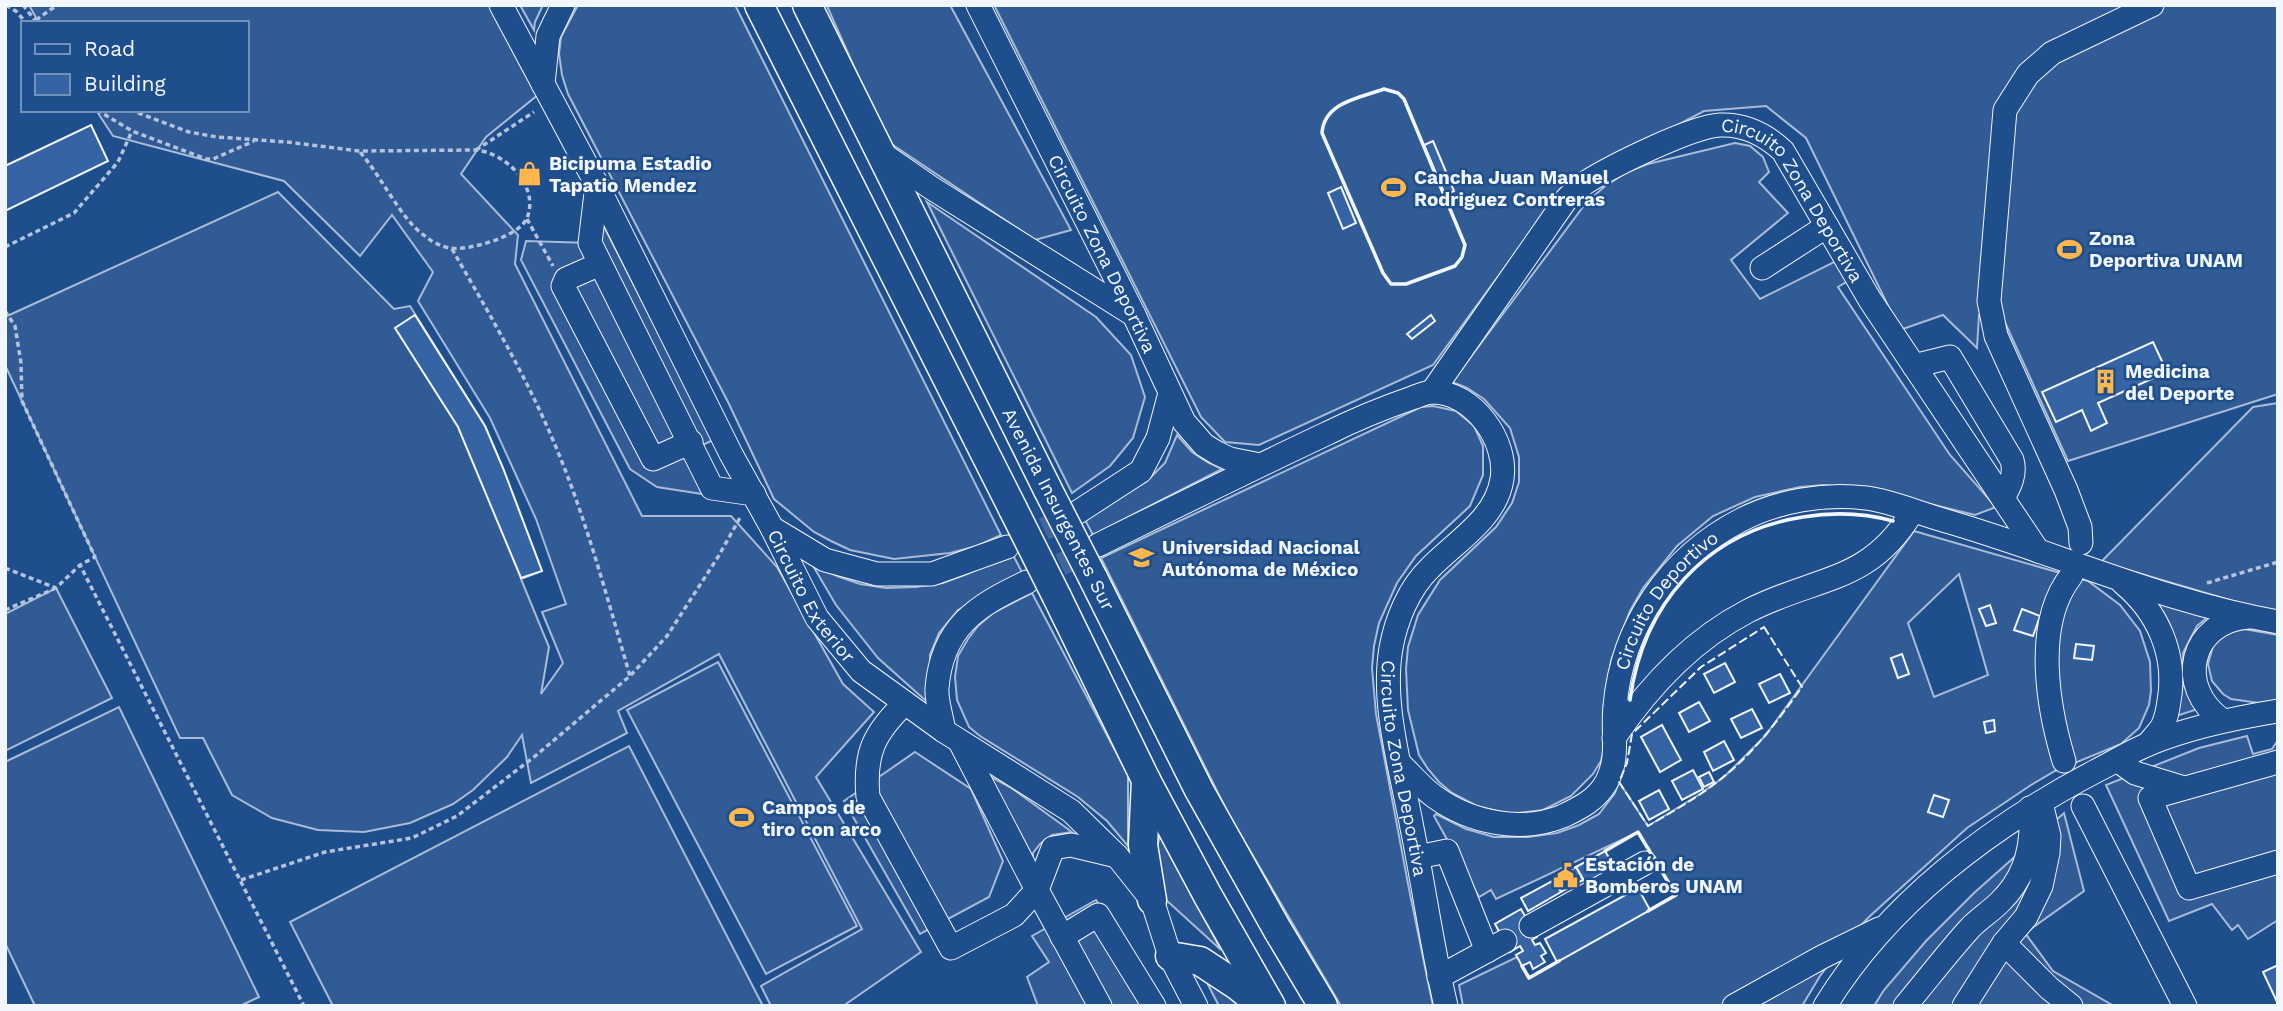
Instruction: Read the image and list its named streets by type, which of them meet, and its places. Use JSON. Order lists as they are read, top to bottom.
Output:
{
  "streets": {
    "main road": ["Avenida Insurgentes Sur"],
    "street": ["Circuito Zona Deportiva", "Circuito Exterior", "Circuito Deportivo"]
  },
  "crossings": [
    ["Circuito Zona Deportiva", "Circuito Deportivo"]
  ],
  "places": {
    "shop": ["Bicipuma Estadio Tapatio Mendez"],
    "sports": ["Cancha Juan Manuel Rodriguez Contreras", "Zona Deportiva UNAM", "Campos de tiro con arco"],
    "building": ["Medicina del Deporte"],
    "school or university": ["Universidad Nacional Autónoma de México"],
    "public building": ["Estación de Bomberos UNAM"]
  },
  "legend": ["Road", "Building"]
}
